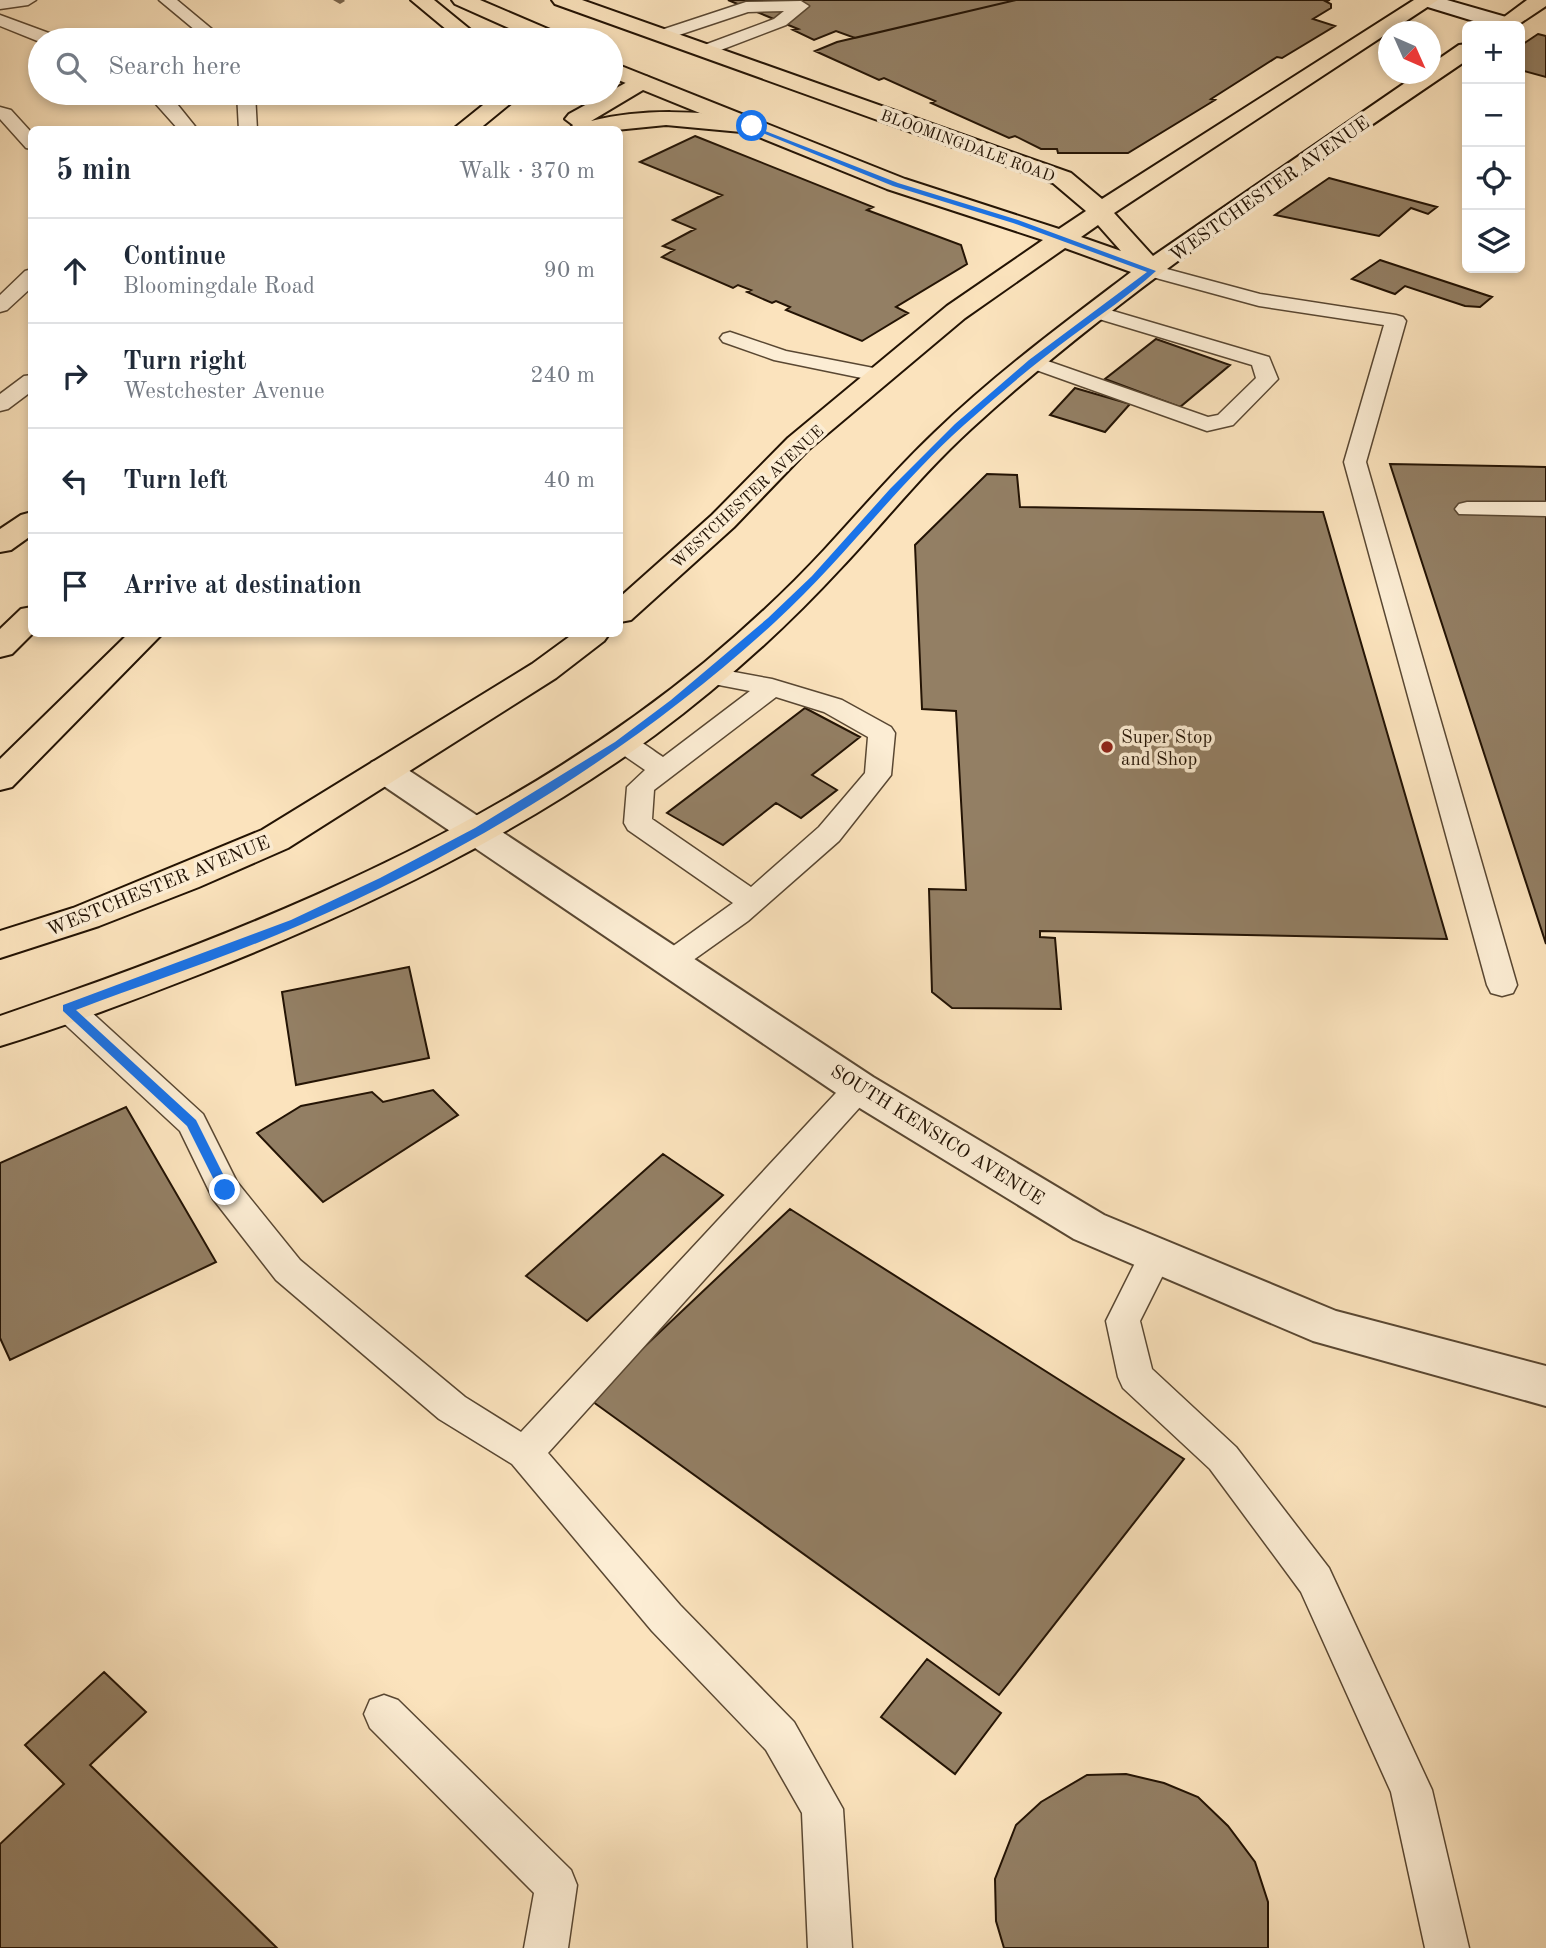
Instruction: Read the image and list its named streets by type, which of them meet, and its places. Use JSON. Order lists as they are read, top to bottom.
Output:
{
  "streets": {
    "main road": ["BLOOMINGDALE ROAD", "WESTCHESTER AVENUE"],
    "street": ["SOUTH KENSICO AVENUE"]
  },
  "crossings": [
    ["BLOOMINGDALE ROAD", "WESTCHESTER AVENUE"],
    ["WESTCHESTER AVENUE", "SOUTH KENSICO AVENUE"]
  ],
  "places": ["Super Stop and Shop"],
  "north": "bottom right",
  "page": {
    "map_buttons": ["+", "−"],
    "search": "Search here",
    "heading": ["5 min", "Walk · 370 m"],
    "list": [
      ["Continue", "Bloomingdale Road", "90 m"],
      ["Turn right", "Westchester Avenue", "240 m"],
      ["Turn left", "40 m"],
      "Arrive at destination"
    ]
  }
}
